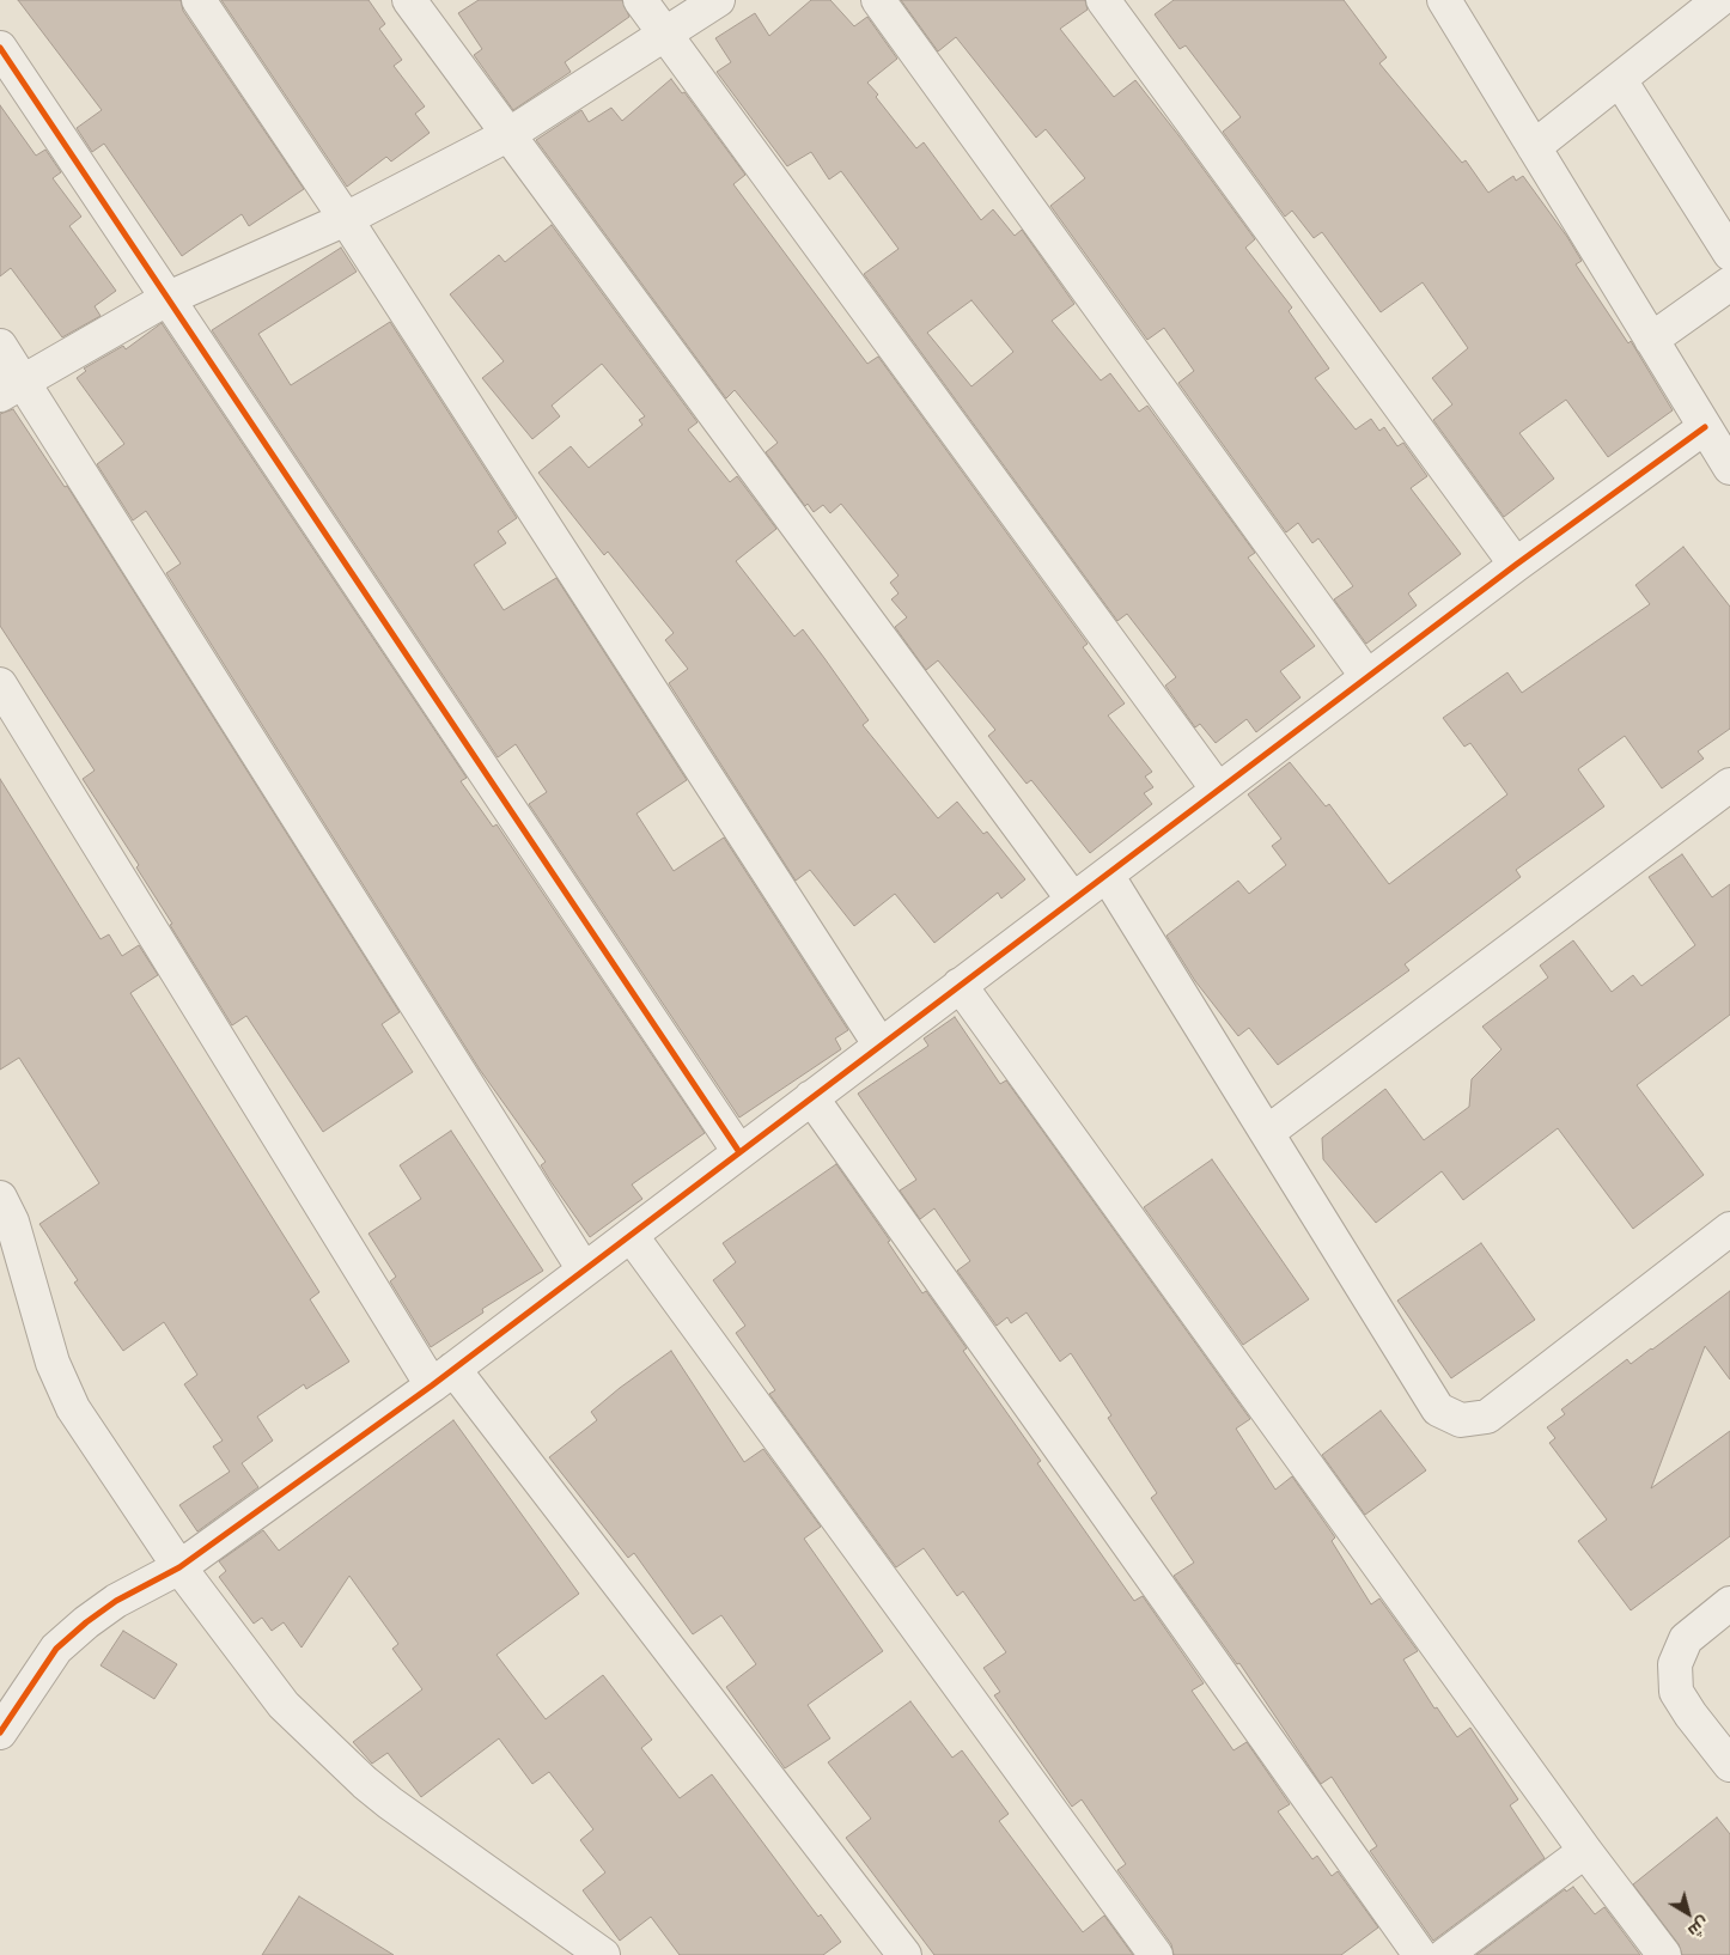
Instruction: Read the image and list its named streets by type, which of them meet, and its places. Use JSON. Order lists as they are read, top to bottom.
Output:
{
  "north": "bottom right"
}
